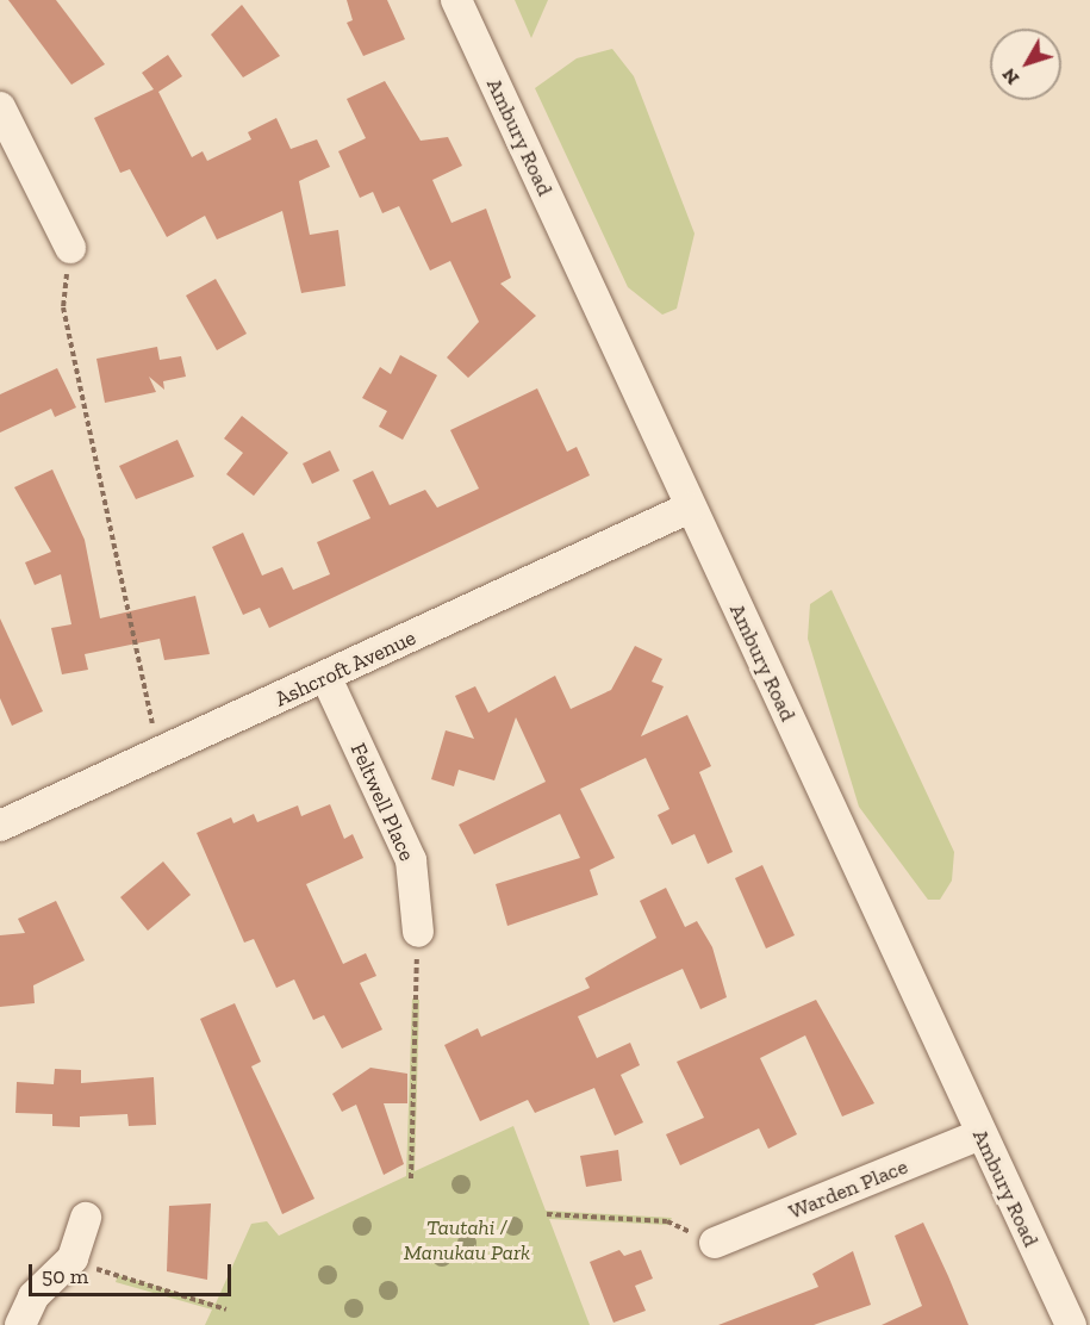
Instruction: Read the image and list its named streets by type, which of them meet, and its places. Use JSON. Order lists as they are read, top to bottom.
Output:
{
  "streets": {
    "street": [
      "Ambury Road",
      "Ashcroft Avenue",
      "Feltwell Place",
      "Warden Place"
    ]
  },
  "crossings": [
    ["Ambury Road", "Ashcroft Avenue"],
    ["Ambury Road", "Warden Place"],
    ["Ashcroft Avenue", "Feltwell Place"]
  ],
  "parks": ["Tautahi / Manukau Park"],
  "scale_bar": "50 m",
  "north": "bottom left"
}
